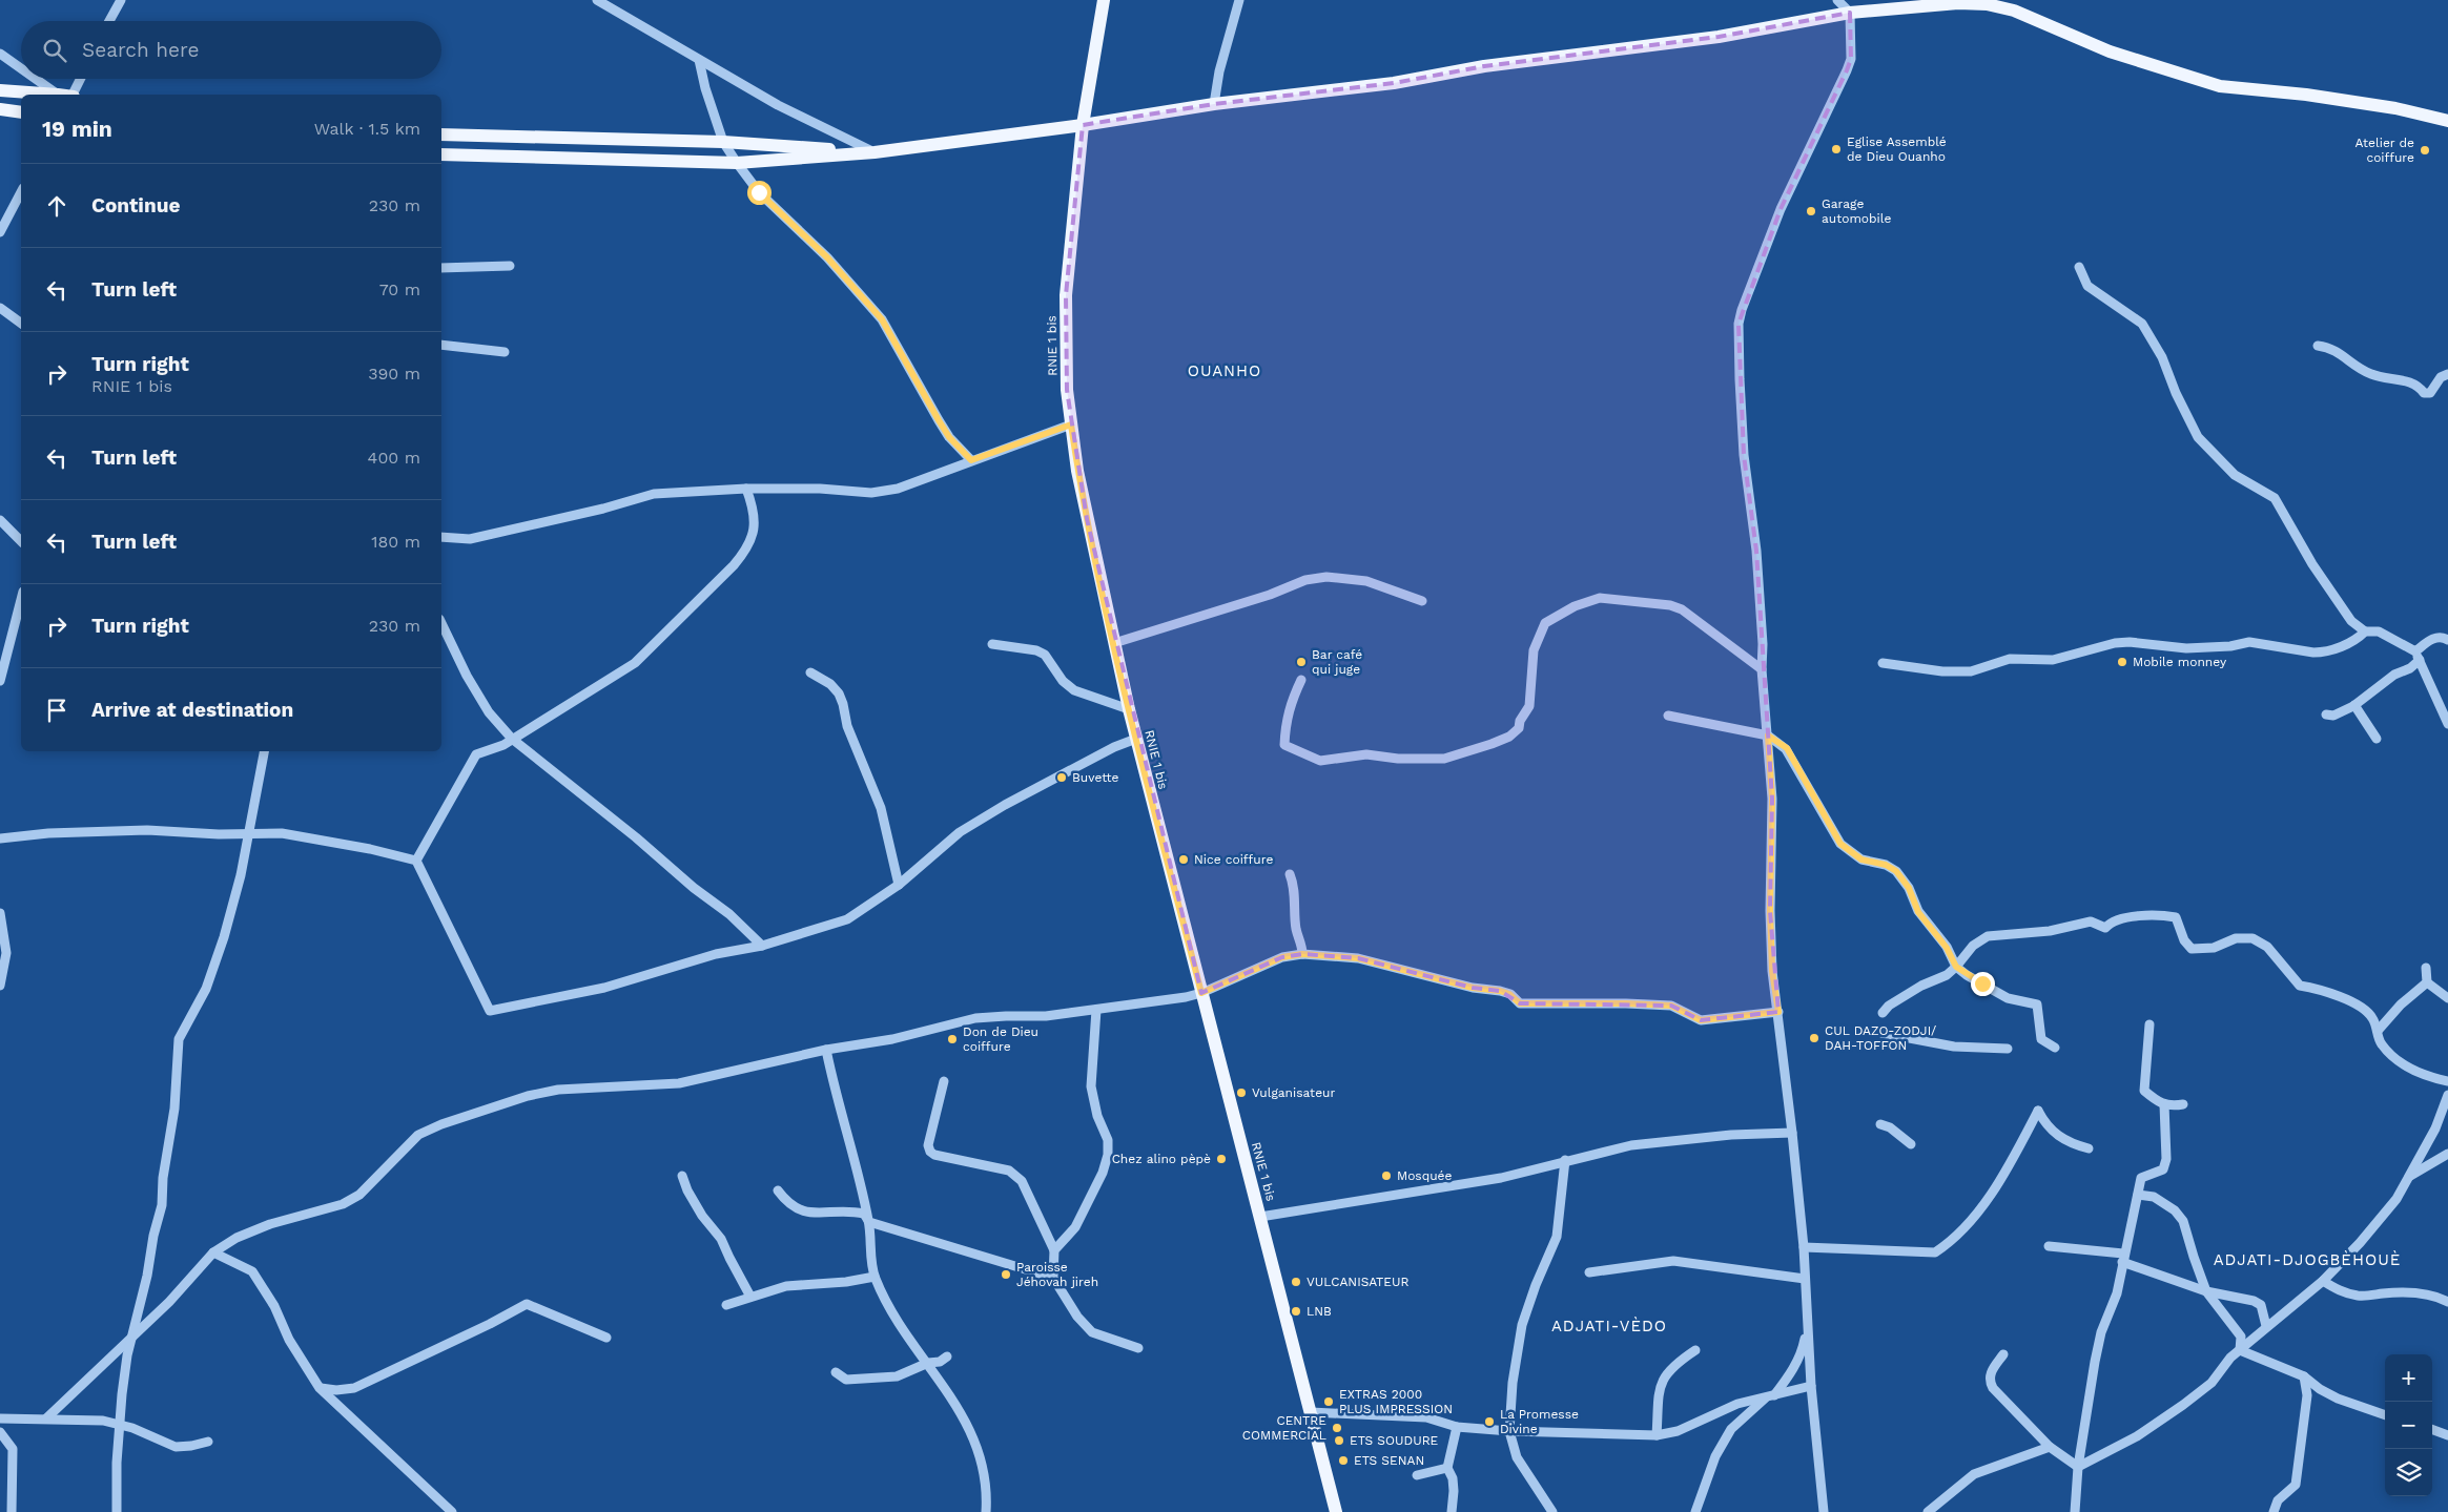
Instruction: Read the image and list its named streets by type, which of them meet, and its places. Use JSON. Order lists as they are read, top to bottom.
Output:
{
  "streets": {
    "main road": ["RNIE 1 bis"]
  },
  "districts": ["OUANHO", "ADJATI-DJOGBÈHOUÈ", "ADJATI-VÈDO"],
  "places": [
    "Eglise Assemblé de Dieu Ouanho",
    "Atelier de coiffure",
    "Garage automobile",
    "Bar café qui juge",
    "Mobile monney",
    "Buvette",
    "Nice coiffure",
    "CUL DAZO-ZODJI/ DAH-TOFFON",
    "Don de Dieu coiffure",
    "Vulganisateur",
    "Chez alino pèpè",
    "Mosquée",
    "Paroisse Jéhovah jireh",
    "VULCANISATEUR",
    "LNB",
    "EXTRAS 2000 PLUS IMPRESSION",
    "La Promesse Divine",
    "CENTRE COMMERCIAL",
    "ETS SOUDURE",
    "ETS SENAN"
  ],
  "page": {
    "search": "Search here",
    "heading": ["19 min", "Walk · 1.5 km"],
    "list": [
      ["Continue", "230 m"],
      ["Turn left", "70 m"],
      ["Turn right", "RNIE 1 bis", "390 m"],
      ["Turn left", "400 m"],
      ["Turn left", "180 m"],
      ["Turn right", "230 m"],
      "Arrive at destination"
    ],
    "map_buttons": ["+", "−"]
  }
}
